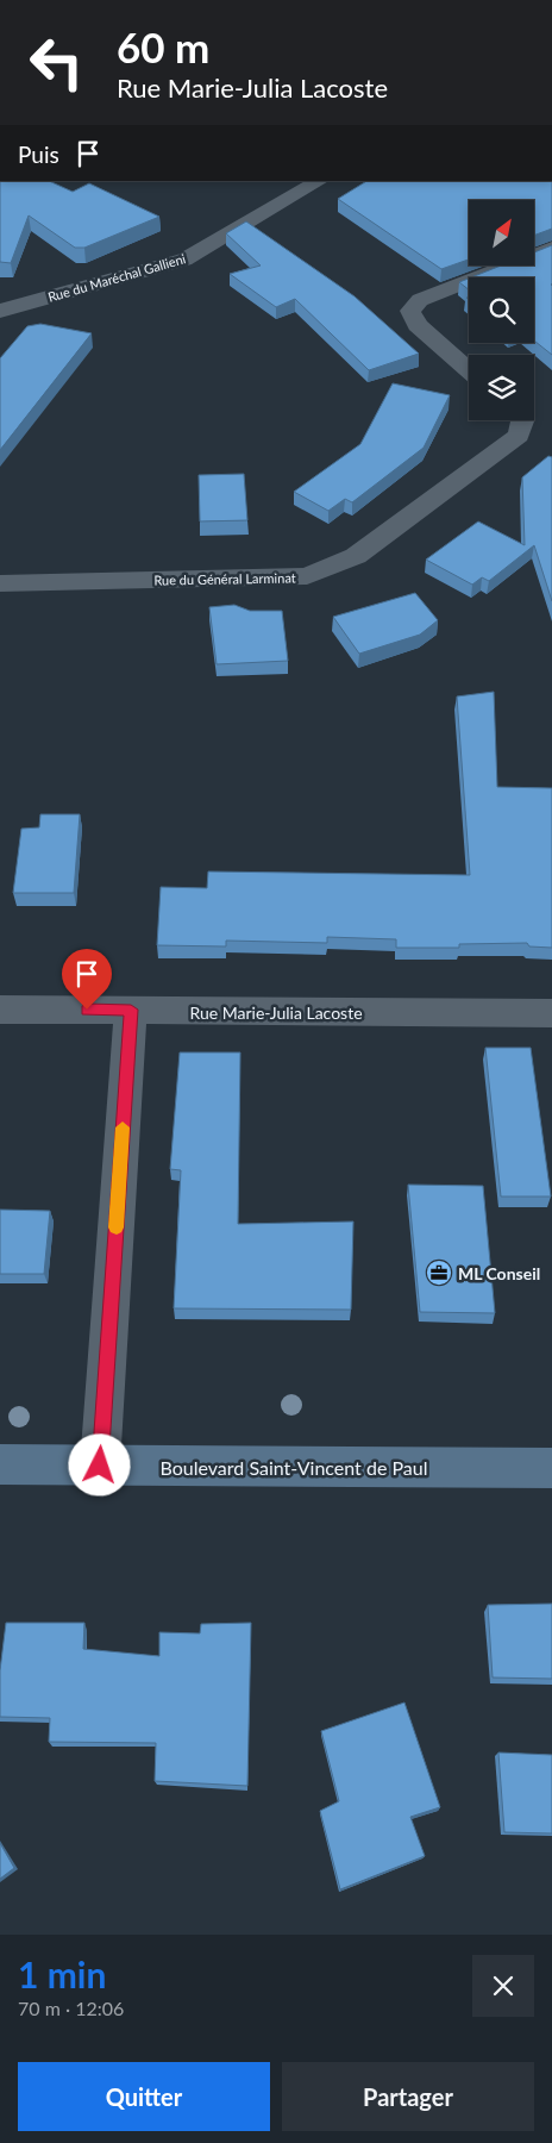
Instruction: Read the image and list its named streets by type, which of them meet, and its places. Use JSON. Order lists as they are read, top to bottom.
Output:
{
  "streets": {
    "main road": ["Boulevard Saint-Vincent de Paul"],
    "street": ["Rue du Maréchal Gallieni", "Rue du Général Larminat", "Rue Marie-Julia Lacoste"]
  },
  "places": {
    "office": ["ML Conseil"]
  },
  "north": "top right",
  "page": {
    "turn": ["60 m", "Rue Marie-Julia Lacoste"],
    "then": "Puis",
    "heading": ["1 min", "70 m · 12:06"],
    "buttons": ["Quitter", "Partager"]
  }
}
